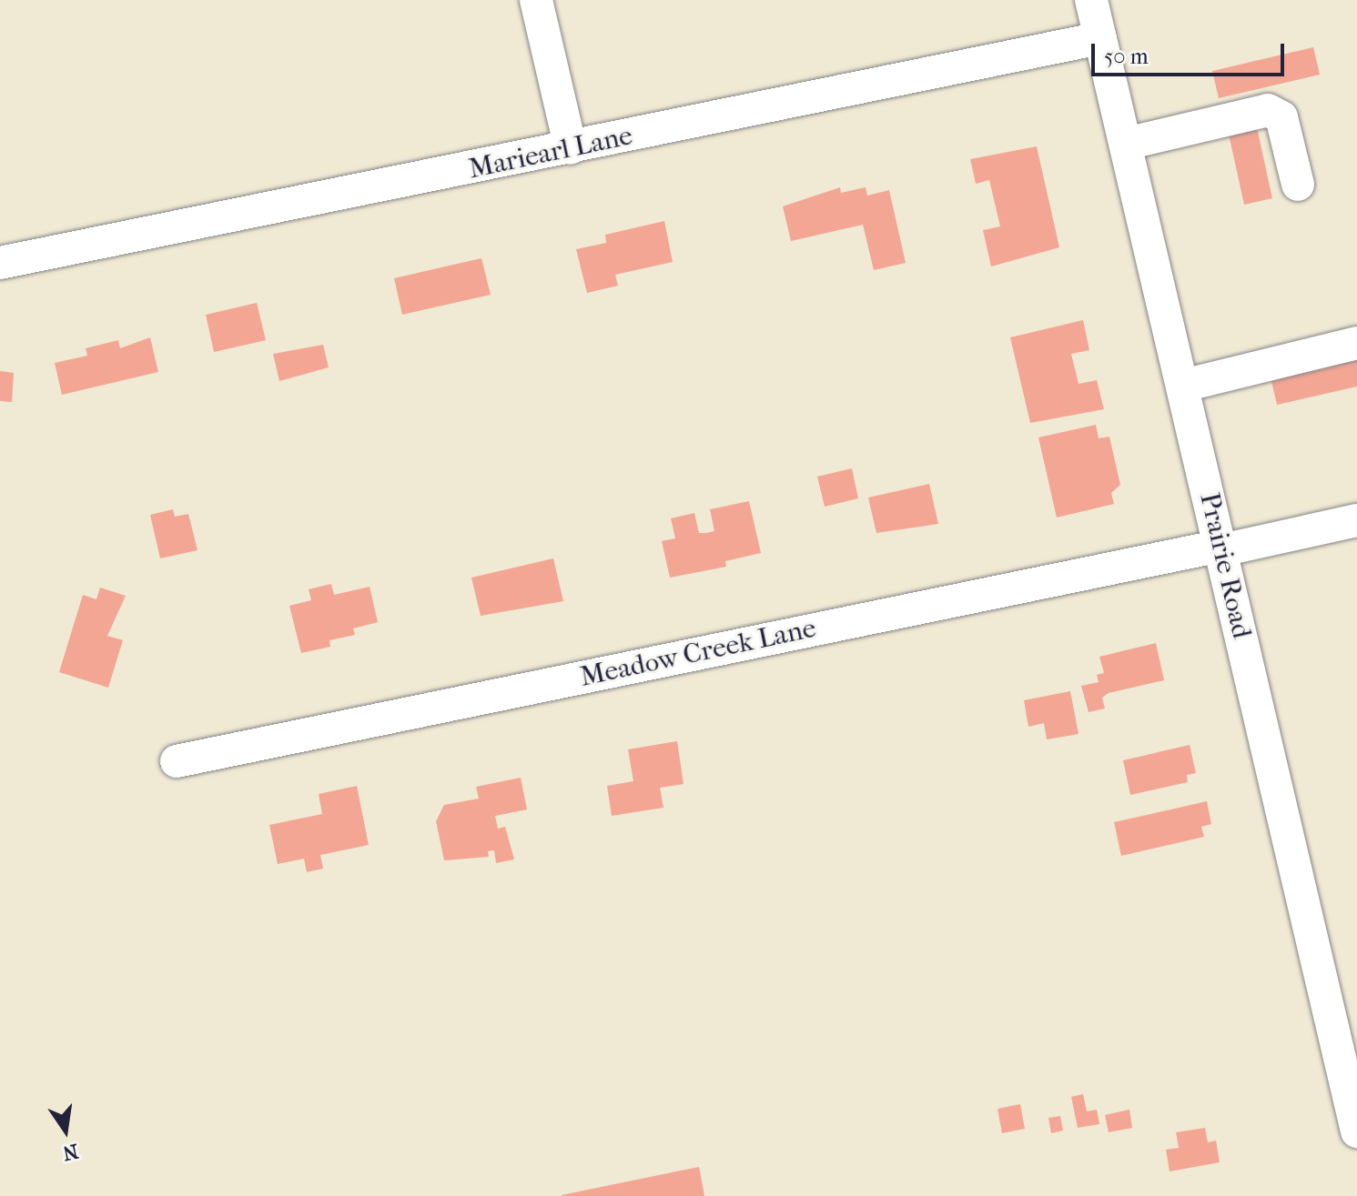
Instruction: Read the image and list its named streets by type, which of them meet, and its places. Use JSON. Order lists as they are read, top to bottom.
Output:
{
  "streets": {
    "street": ["Mariearl Lane", "Prairie Road", "Meadow Creek Lane"]
  },
  "crossings": [
    ["Mariearl Lane", "Prairie Road"],
    ["Prairie Road", "Meadow Creek Lane"]
  ],
  "scale_bar": "50 m",
  "north": "bottom"
}
